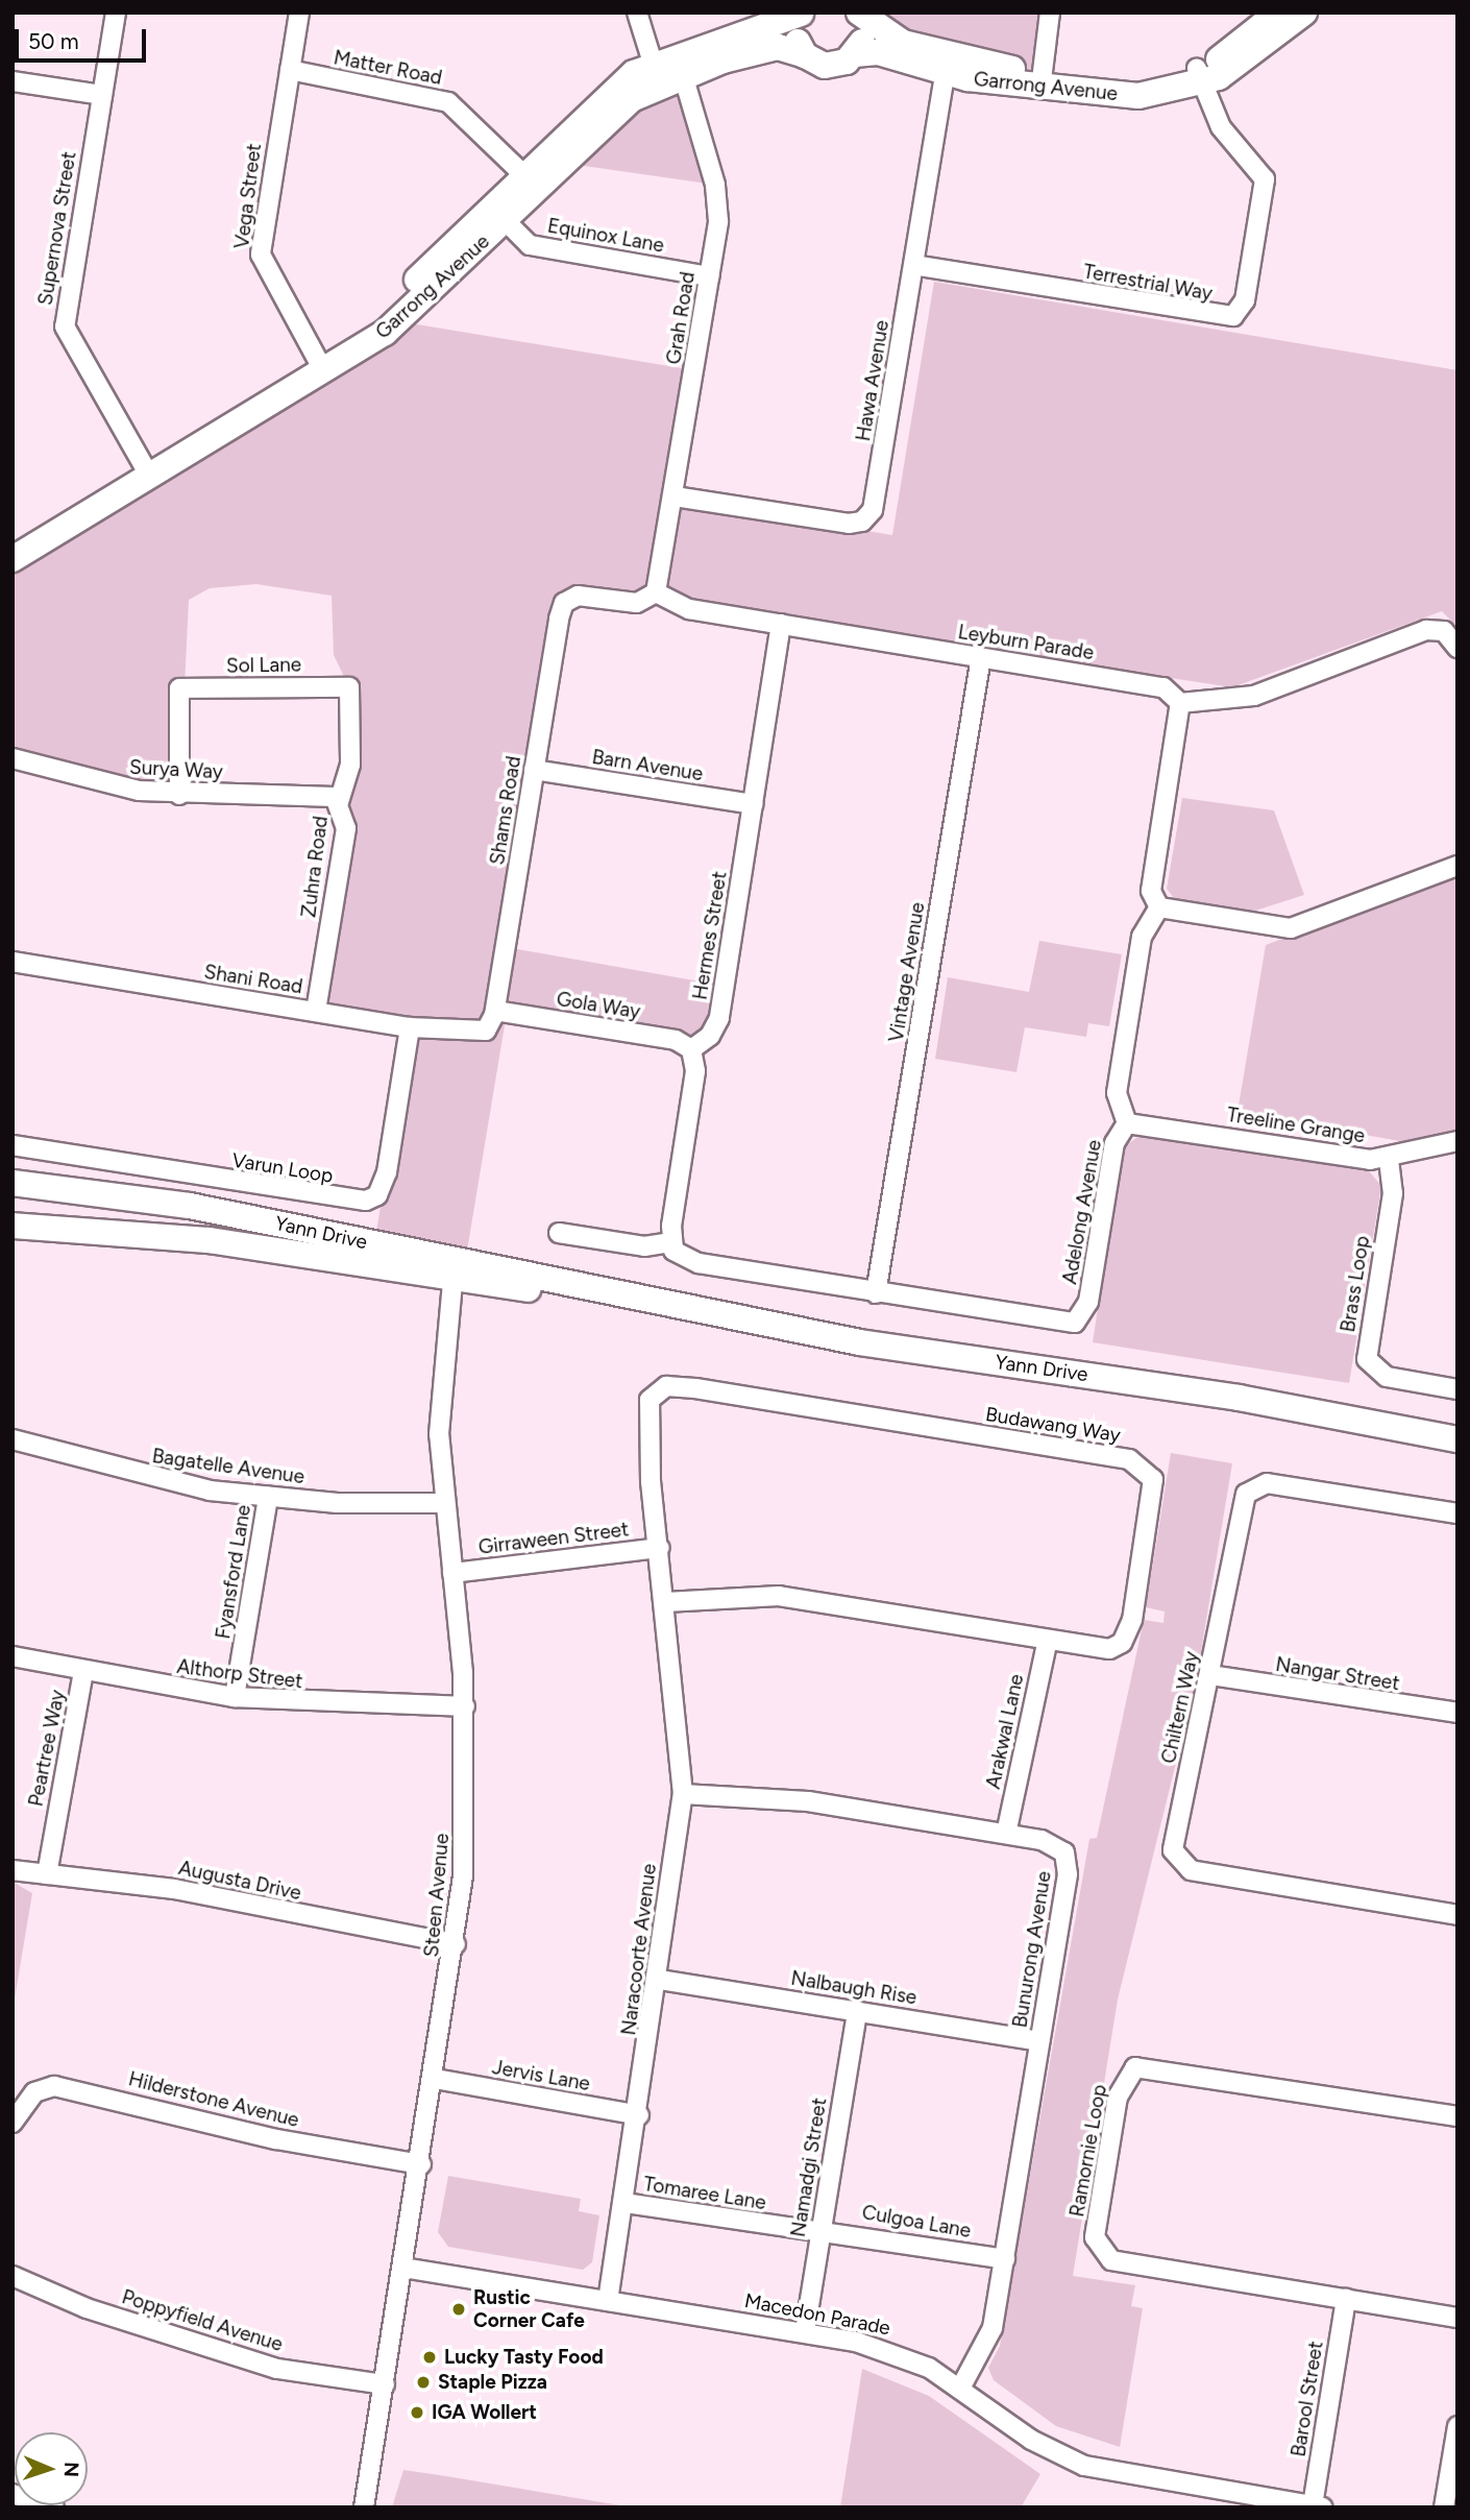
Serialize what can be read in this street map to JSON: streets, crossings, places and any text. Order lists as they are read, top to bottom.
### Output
{
  "streets": {
    "street": [
      "Matter Road",
      "Garrong Avenue",
      "Vega Street",
      "Supernova Street",
      "Equinox Lane",
      "Terrestrial Way",
      "Grah Road",
      "Hawa Avenue",
      "Leyburn Parade",
      "Sol Lane",
      "Barn Avenue",
      "Surya Way",
      "Shams Road",
      "Zuhra Road",
      "Hermes Street",
      "Vintage Avenue",
      "Shani Road",
      "Gola Way",
      "Treeline Grange",
      "Varun Loop",
      "Adelong Avenue",
      "Yann Drive",
      "Brass Loop",
      "Budawang Way",
      "Bagatelle Avenue",
      "Girraween Street",
      "Fyansford Lane",
      "Althorp Street",
      "Nangar Street",
      "Chiltern Way",
      "Arakwal Lane",
      "Peartree Way",
      "Augusta Drive",
      "Steen Avenue",
      "Naracoorte Avenue",
      "Bunurong Avenue",
      "Nalbaugh Rise",
      "Jervis Lane",
      "Hilderstone Avenue",
      "Ramornie Loop",
      "Namadgi Street",
      "Tomaree Lane",
      "Culgoa Lane",
      "Macedon Parade",
      "Poppyfield Avenue",
      "Barool Street"
    ]
  },
  "crossings": [
    ["Matter Road", "Garrong Avenue"],
    ["Matter Road", "Vega Street"],
    ["Garrong Avenue", "Vega Street"],
    ["Garrong Avenue", "Supernova Street"],
    ["Garrong Avenue", "Equinox Lane"],
    ["Garrong Avenue", "Terrestrial Way"],
    ["Garrong Avenue", "Grah Road"],
    ["Garrong Avenue", "Hawa Avenue"],
    ["Equinox Lane", "Grah Road"],
    ["Terrestrial Way", "Hawa Avenue"],
    ["Grah Road", "Hawa Avenue"],
    ["Grah Road", "Leyburn Parade"],
    ["Grah Road", "Shams Road"],
    ["Leyburn Parade", "Shams Road"],
    ["Leyburn Parade", "Hermes Street"],
    ["Leyburn Parade", "Vintage Avenue"],
    ["Sol Lane", "Surya Way"],
    ["Sol Lane", "Zuhra Road"],
    ["Barn Avenue", "Shams Road"],
    ["Barn Avenue", "Hermes Street"],
    ["Surya Way", "Zuhra Road"],
    ["Shams Road", "Shani Road"],
    ["Shams Road", "Gola Way"],
    ["Zuhra Road", "Shani Road"],
    ["Hermes Street", "Gola Way"],
    ["Vintage Avenue", "Adelong Avenue"],
    ["Shani Road", "Varun Loop"],
    ["Treeline Grange", "Adelong Avenue"],
    ["Treeline Grange", "Brass Loop"],
    ["Yann Drive", "Steen Avenue"],
    ["Budawang Way", "Girraween Street"],
    ["Budawang Way", "Arakwal Lane"],
    ["Budawang Way", "Naracoorte Avenue"],
    ["Bagatelle Avenue", "Fyansford Lane"],
    ["Bagatelle Avenue", "Steen Avenue"],
    ["Girraween Street", "Steen Avenue"],
    ["Fyansford Lane", "Althorp Street"],
    ["Althorp Street", "Peartree Way"],
    ["Althorp Street", "Steen Avenue"],
    ["Nangar Street", "Chiltern Way"],
    ["Arakwal Lane", "Bunurong Avenue"],
    ["Peartree Way", "Augusta Drive"],
    ["Augusta Drive", "Steen Avenue"],
    ["Steen Avenue", "Jervis Lane"],
    ["Steen Avenue", "Hilderstone Avenue"],
    ["Steen Avenue", "Macedon Parade"],
    ["Steen Avenue", "Poppyfield Avenue"],
    ["Naracoorte Avenue", "Bunurong Avenue"],
    ["Naracoorte Avenue", "Nalbaugh Rise"],
    ["Naracoorte Avenue", "Jervis Lane"],
    ["Naracoorte Avenue", "Tomaree Lane"],
    ["Naracoorte Avenue", "Macedon Parade"],
    ["Bunurong Avenue", "Nalbaugh Rise"],
    ["Bunurong Avenue", "Culgoa Lane"],
    ["Bunurong Avenue", "Macedon Parade"],
    ["Nalbaugh Rise", "Namadgi Street"],
    ["Ramornie Loop", "Barool Street"],
    ["Namadgi Street", "Tomaree Lane"],
    ["Namadgi Street", "Culgoa Lane"],
    ["Namadgi Street", "Macedon Parade"],
    ["Tomaree Lane", "Culgoa Lane"],
    ["Macedon Parade", "Barool Street"]
  ],
  "places": [
    "Rustic Corner Cafe",
    "Lucky Tasty Food",
    "Staple Pizza",
    "IGA Wollert"
  ],
  "scale_bar": "50 m",
  "north": "right"
}
